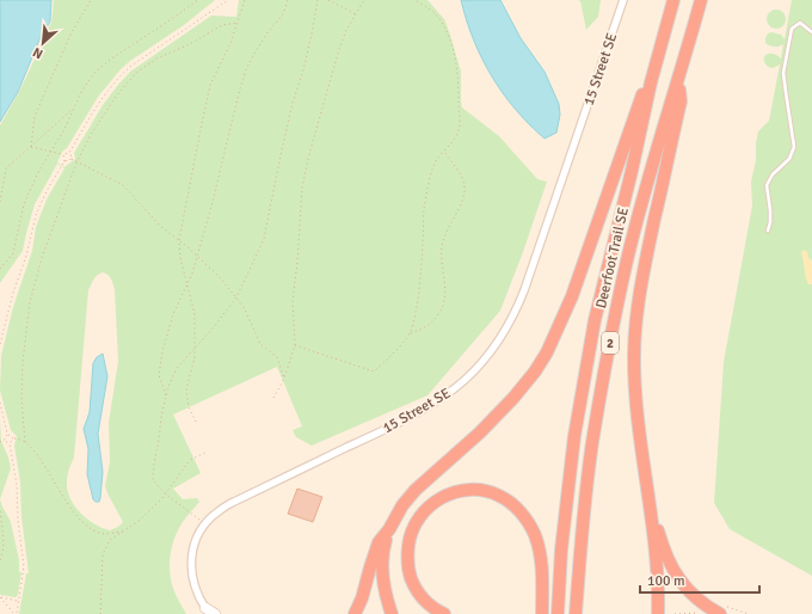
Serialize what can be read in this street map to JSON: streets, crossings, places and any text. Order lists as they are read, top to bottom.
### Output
{
  "streets": {
    "highway": ["Deerfoot Trail SE", "2"],
    "street": ["15 Street SE"]
  },
  "scale_bar": "100 m",
  "north": "bottom left"
}
